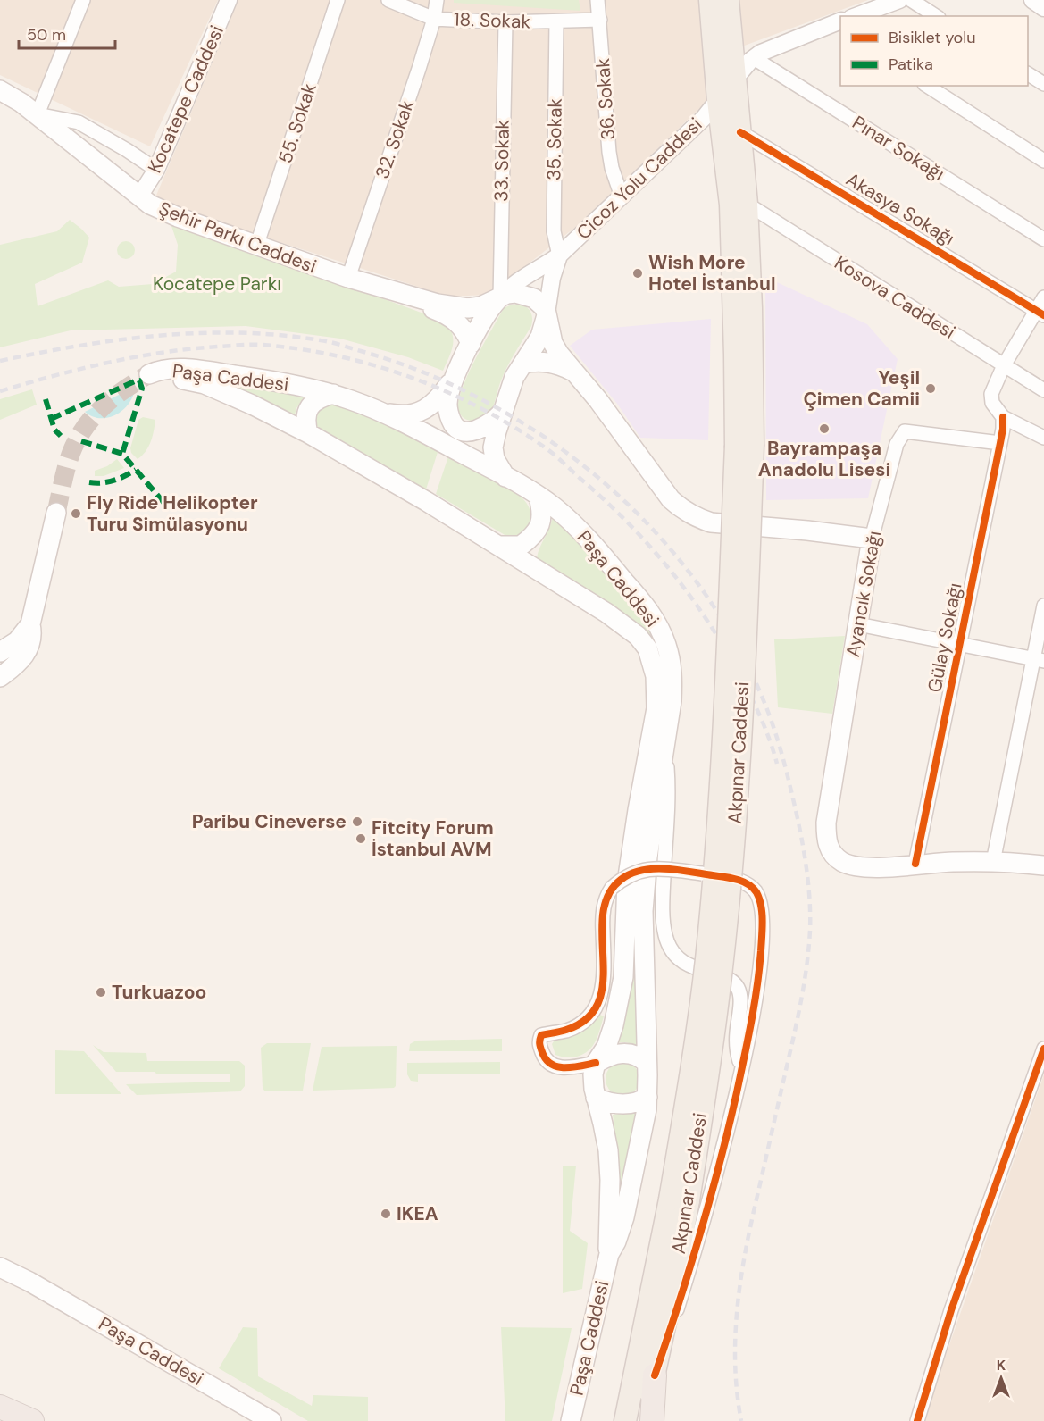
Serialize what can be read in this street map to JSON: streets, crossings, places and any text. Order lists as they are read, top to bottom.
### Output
{
  "streets": {
    "main road": [
      "Şehir Parkı Caddesi",
      "Paşa Caddesi",
      "Ayancık Sokağı",
      "Akpınar Caddesi"
    ],
    "street": [
      "18. Sokak",
      "Kocatepe Caddesi",
      "36. Sokak",
      "55. Sokak",
      "32. Sokak",
      "35. Sokak",
      "Pınar Sokağı",
      "33. Sokak",
      "Cicoz Yolu Caddesi",
      "Akasya Sokağı",
      "Kosova Caddesi",
      "Gülay Sokağı"
    ]
  },
  "crossings": [
    ["18. Sokak", "36. Sokak"],
    ["18. Sokak", "32. Sokak"],
    ["18. Sokak", "35. Sokak"],
    ["18. Sokak", "33. Sokak"],
    ["Kocatepe Caddesi", "Şehir Parkı Caddesi"],
    ["36. Sokak", "Cicoz Yolu Caddesi"],
    ["55. Sokak", "Şehir Parkı Caddesi"],
    ["32. Sokak", "Şehir Parkı Caddesi"],
    ["35. Sokak", "Cicoz Yolu Caddesi"],
    ["33. Sokak", "Cicoz Yolu Caddesi"],
    ["33. Sokak", "Şehir Parkı Caddesi"],
    ["Cicoz Yolu Caddesi", "Şehir Parkı Caddesi"],
    ["Cicoz Yolu Caddesi", "Akpınar Caddesi"],
    ["Akasya Sokağı", "Akpınar Caddesi"],
    ["Kosova Caddesi", "Akpınar Caddesi"],
    ["Ayancık Sokağı", "Gülay Sokağı"]
  ],
  "parks": ["Kocatepe Parkı"],
  "places": [
    "Wish More Hotel İstanbul",
    "Yeşil Çimen Camii",
    "Bayrampaşa Anadolu Lisesi",
    "Fly Ride Helikopter Turu Simülasyonu",
    "Paribu Cineverse",
    "Fitcity Forum İstanbul AVM",
    "Turkuazoo",
    "IKEA"
  ],
  "legend": ["Bisiklet yolu", "Patika"],
  "scale_bar": "50 m",
  "north": "top"
}
